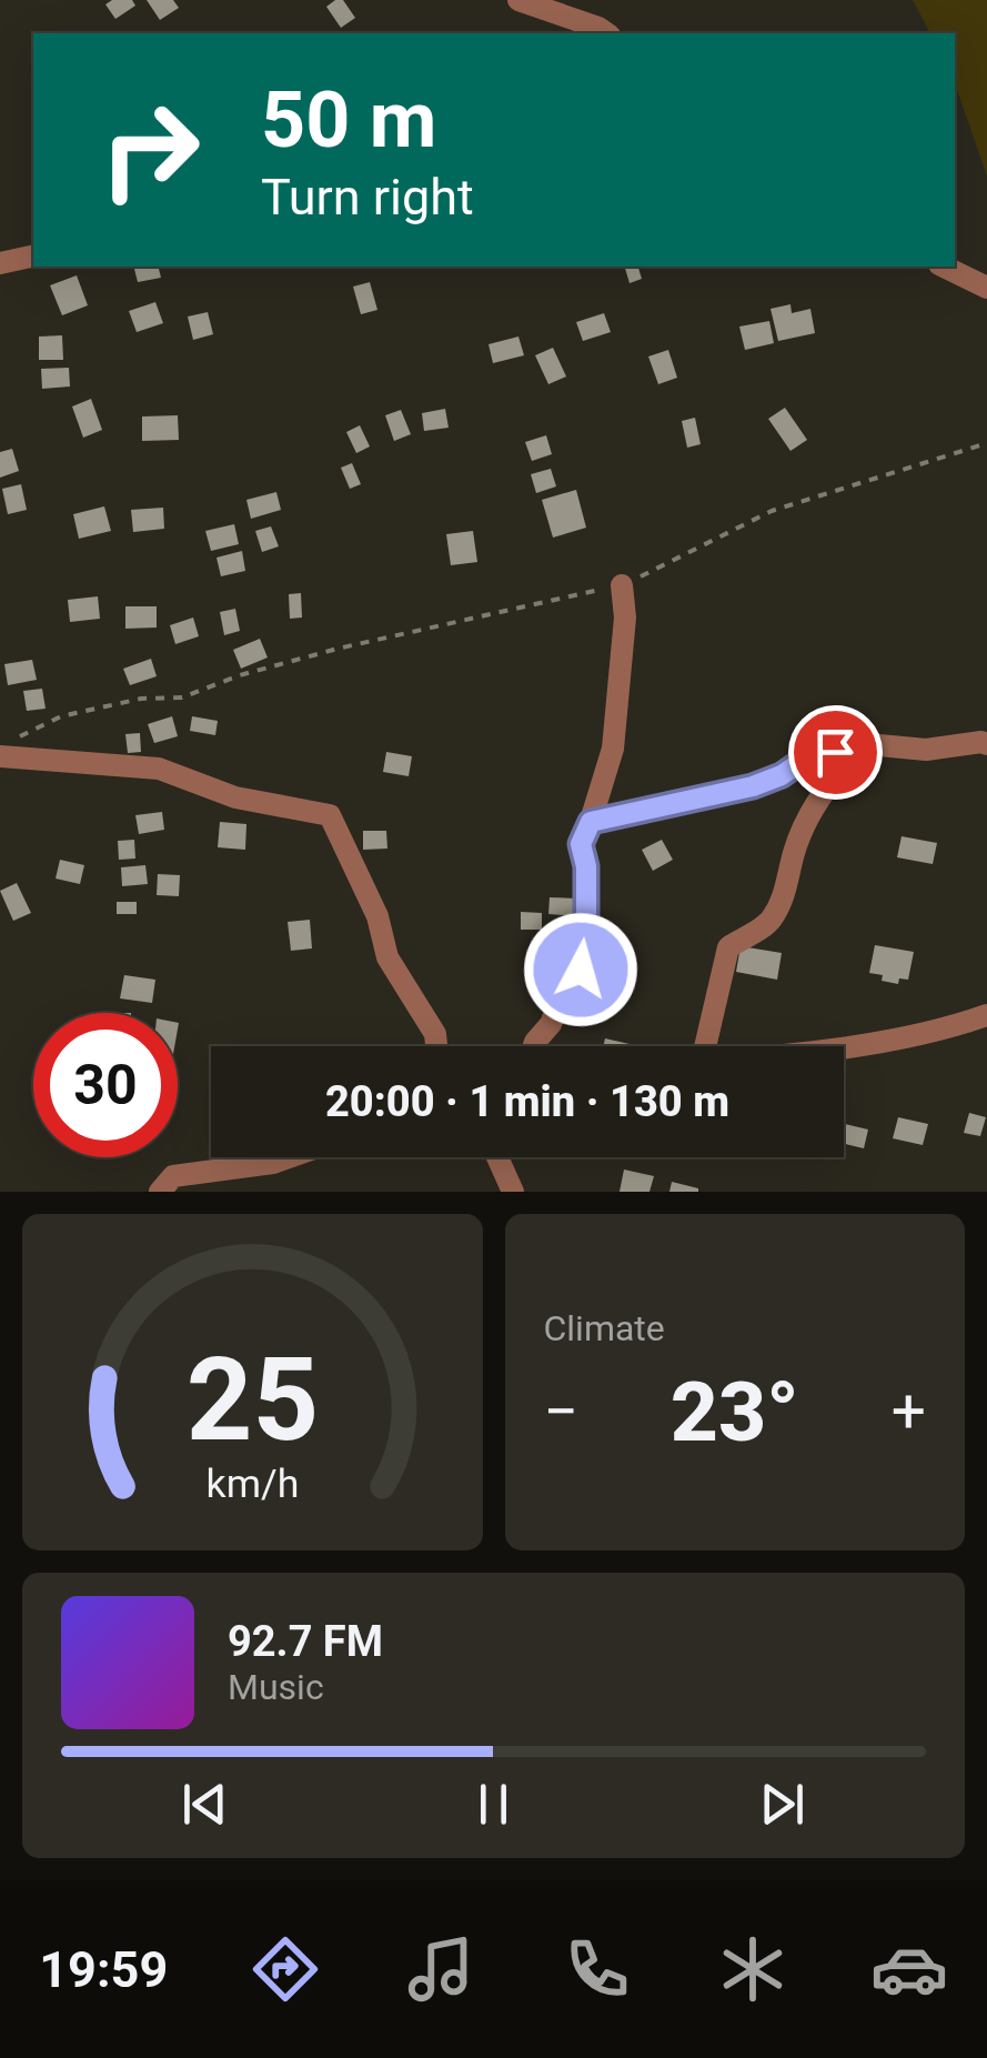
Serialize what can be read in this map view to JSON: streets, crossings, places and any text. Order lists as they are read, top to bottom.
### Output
{
  "page": {
    "turn": ["50 m", "Turn right"],
    "limit": "30",
    "trip": "20:00 · 1 min · 130 m",
    "tile": "Climate",
    "heat": ["−", "23°", "+"],
    "song": ["92.7 FM", "Music"],
    "tabs": "19:59",
    "gauge": ["25", "km/h"]
  }
}
